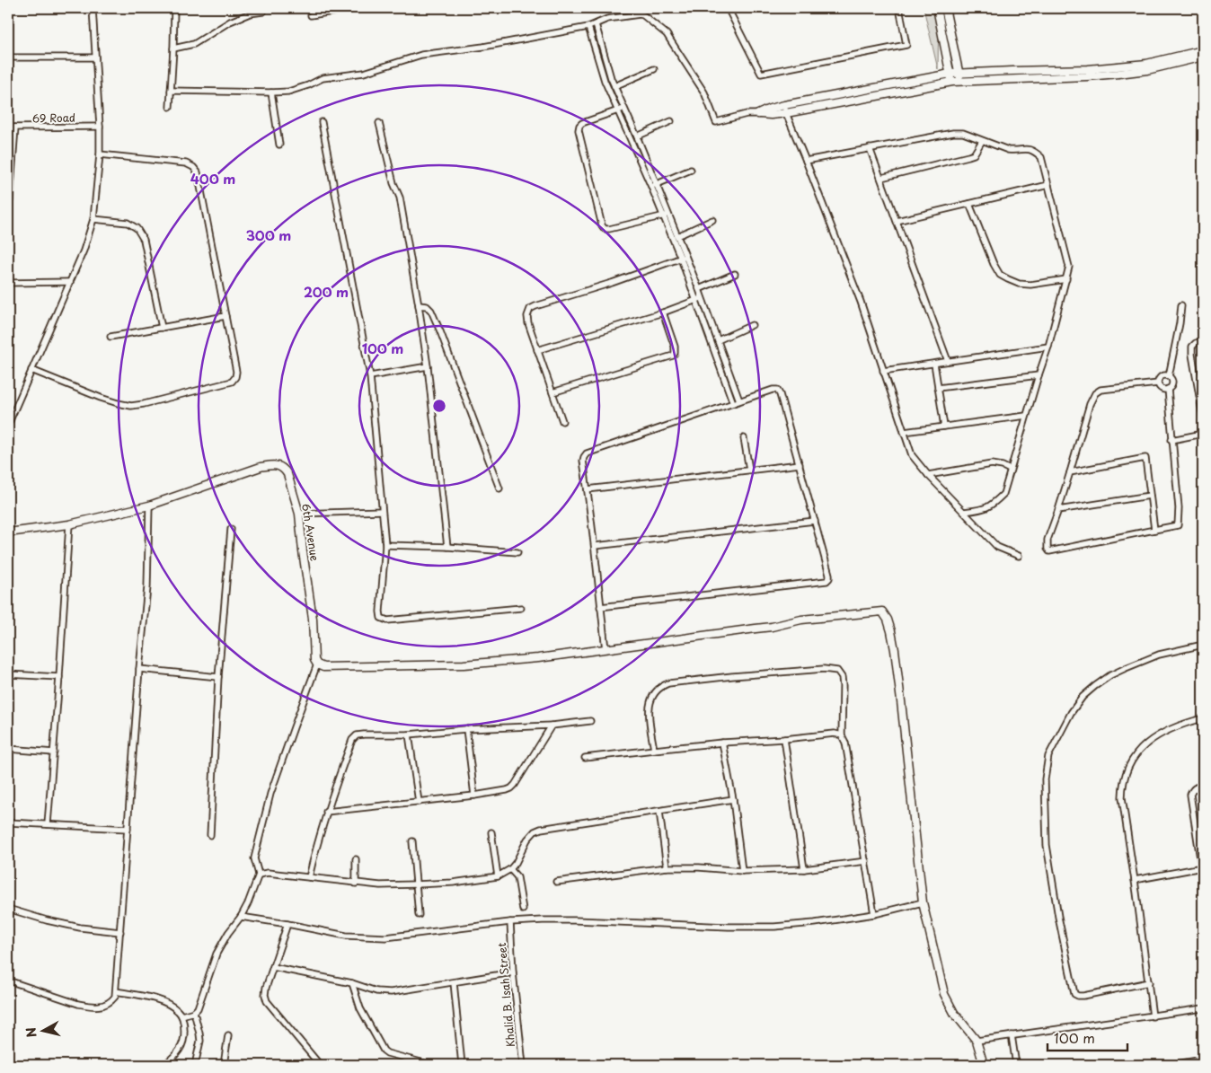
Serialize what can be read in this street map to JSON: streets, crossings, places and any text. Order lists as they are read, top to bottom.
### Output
{
  "streets": {
    "street": ["69 Road", "6th Avenue", "Khalid B. Isah Street"]
  },
  "scale_bar": "100 m",
  "north": "left",
  "rings": [
    "400 m",
    "300 m",
    "200 m",
    "100 m"
  ]
}
